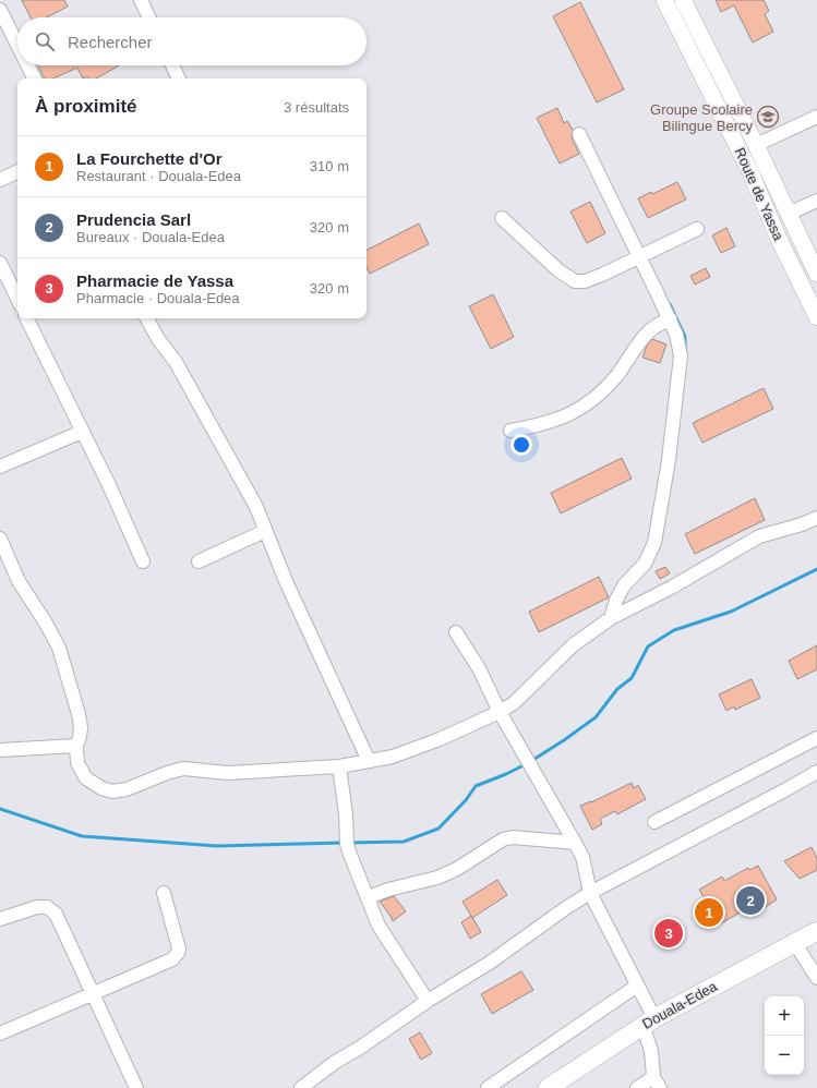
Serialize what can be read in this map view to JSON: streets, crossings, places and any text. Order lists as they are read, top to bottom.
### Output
{
  "streets": {
    "highway": ["Douala-Edea"],
    "main road": ["Route de Yassa"]
  },
  "places": {
    "school or university": ["Groupe Scolaire Bilingue Bercy"]
  },
  "page": {
    "search": "Rechercher",
    "heading": ["À proximité", "3 résultats"],
    "list": [
      {
        "mark": "1",
        "name": "La Fourchette d'Or",
        "note": "Restaurant · Douala-Edea",
        "value": "310 m"
      },
      {
        "mark": "2",
        "name": "Prudencia Sarl",
        "note": "Bureaux · Douala-Edea",
        "value": "320 m"
      },
      {
        "mark": "3",
        "name": "Pharmacie de Yassa",
        "note": "Pharmacie · Douala-Edea",
        "value": "320 m"
      }
    ],
    "pins": ["2", "1", "3"],
    "map_buttons": ["+", "−"]
  }
}
